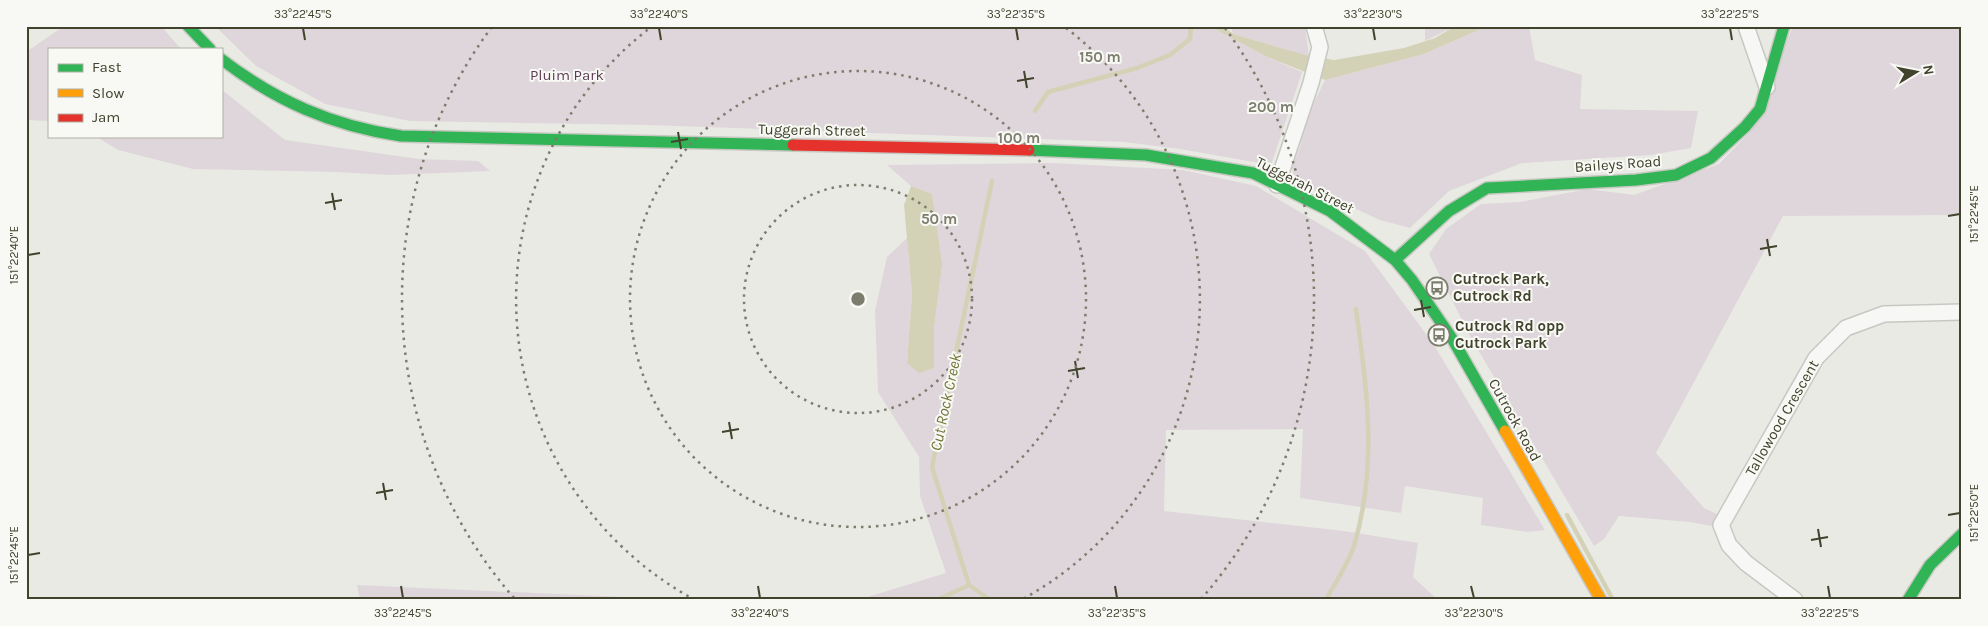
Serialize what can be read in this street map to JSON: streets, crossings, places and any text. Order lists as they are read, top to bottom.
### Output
{
  "streets": {
    "street": [
      "Tuggerah Street",
      "Baileys Road",
      "Tallowood Crescent",
      "Cutrock Road"
    ]
  },
  "crossings": [
    ["Tuggerah Street", "Baileys Road"],
    ["Tuggerah Street", "Cutrock Road"],
    ["Baileys Road", "Cutrock Road"]
  ],
  "water": ["Cut Rock Creek"],
  "parks": ["Pluim Park"],
  "places": {
    "bus stop": ["Cutrock Park, Cutrock Rd", "Cutrock Rd opp Cutrock Park"]
  },
  "legend": ["Fast", "Slow", "Jam"],
  "north": "right",
  "coordinates": [
    "33°22'45\"S",
    "33°22'40\"S",
    "33°22'35\"S",
    "33°22'30\"S",
    "33°22'25\"S",
    "151°22'45\"E",
    "151°22'40\"E",
    "151°22'50\"E"
  ],
  "rings": [
    "150 m",
    "200 m",
    "100 m",
    "50 m"
  ]
}
